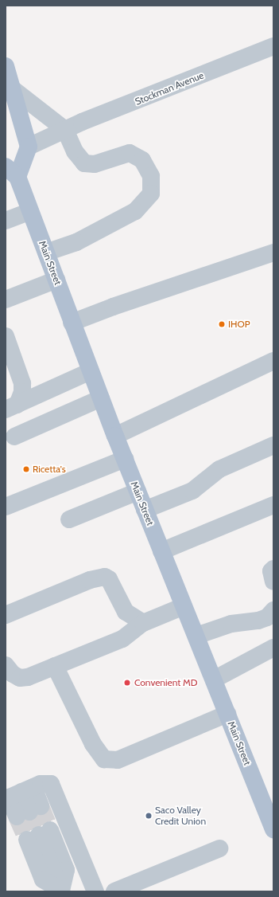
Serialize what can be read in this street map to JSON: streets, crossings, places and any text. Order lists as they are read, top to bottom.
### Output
{
  "streets": {
    "main road": ["Main Street"],
    "street": ["Stockman Avenue"]
  },
  "crossings": [
    ["Stockman Avenue", "Main Street"]
  ],
  "places": [
    "IHOP",
    "Ricetta's",
    "Convenient MD",
    "Saco Valley Credit Union"
  ]
}
